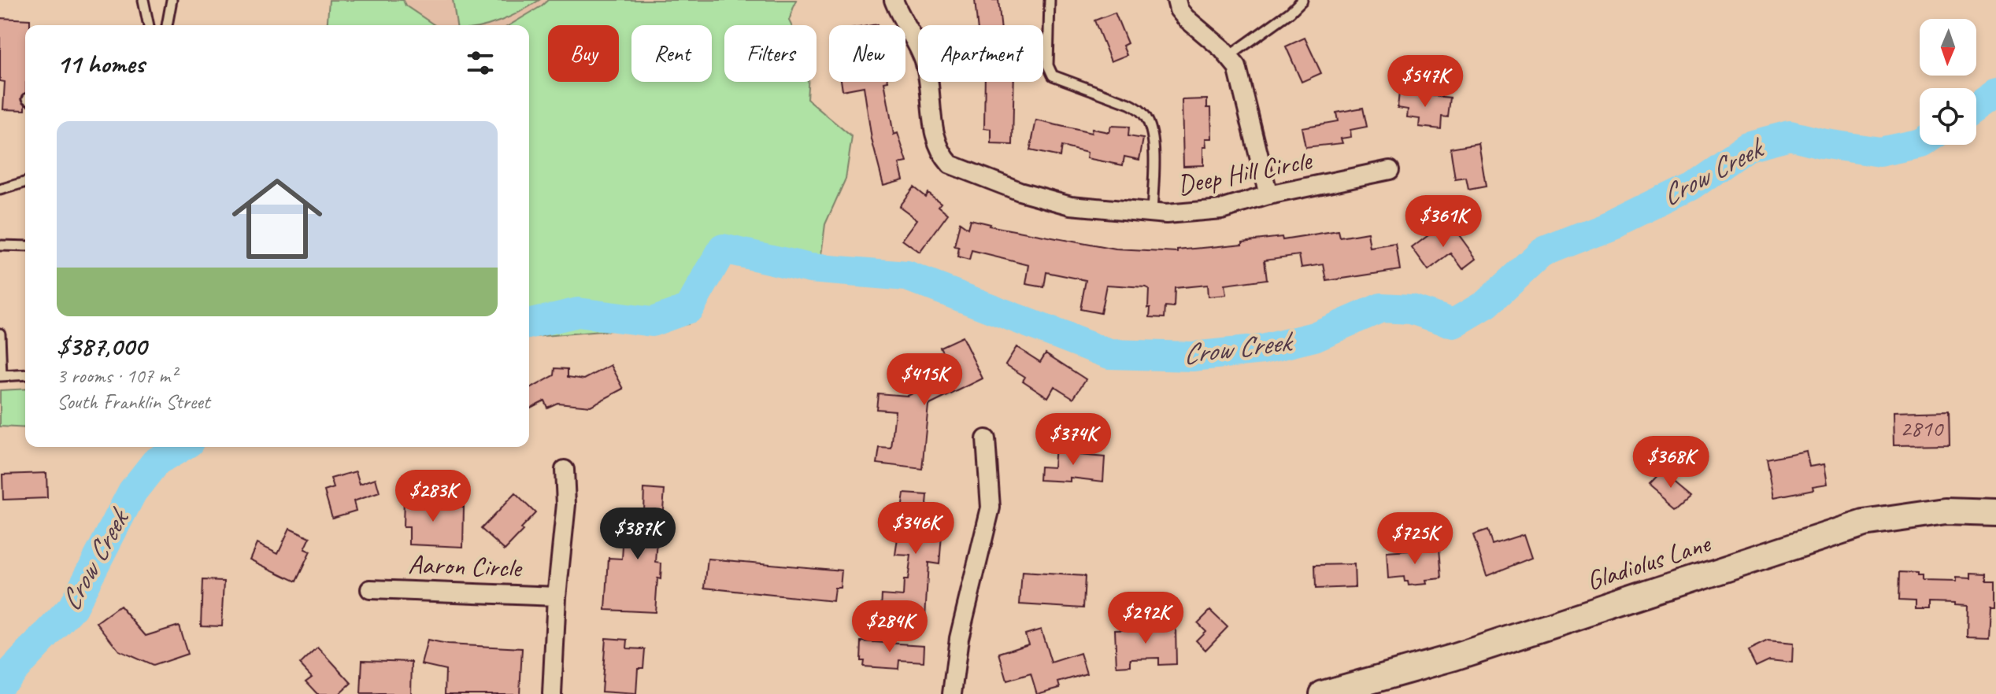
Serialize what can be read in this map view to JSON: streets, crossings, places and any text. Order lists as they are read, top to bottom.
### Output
{
  "streets": {
    "street": ["Deep Hill Circle", "Gladiolus Lane", "Aaron Circle"]
  },
  "water": ["Crow Creek"],
  "house_numbers": ["2810"],
  "north": "bottom",
  "page": {
    "chip": [
      "Buy",
      "Rent",
      "Filters",
      "New",
      "Apartment"
    ],
    "heading": "11 homes",
    "price": [
      "$547K",
      "$361K",
      "$415K",
      "$374K",
      "$368K",
      "$283K",
      "$346K",
      "$387K",
      "$725K",
      "$292K",
      "$284K"
    ],
    "list": [
      {
        "name": "$387,000",
        "note": "3 rooms · 107 m² · South Franklin Street"
      }
    ]
  }
}
